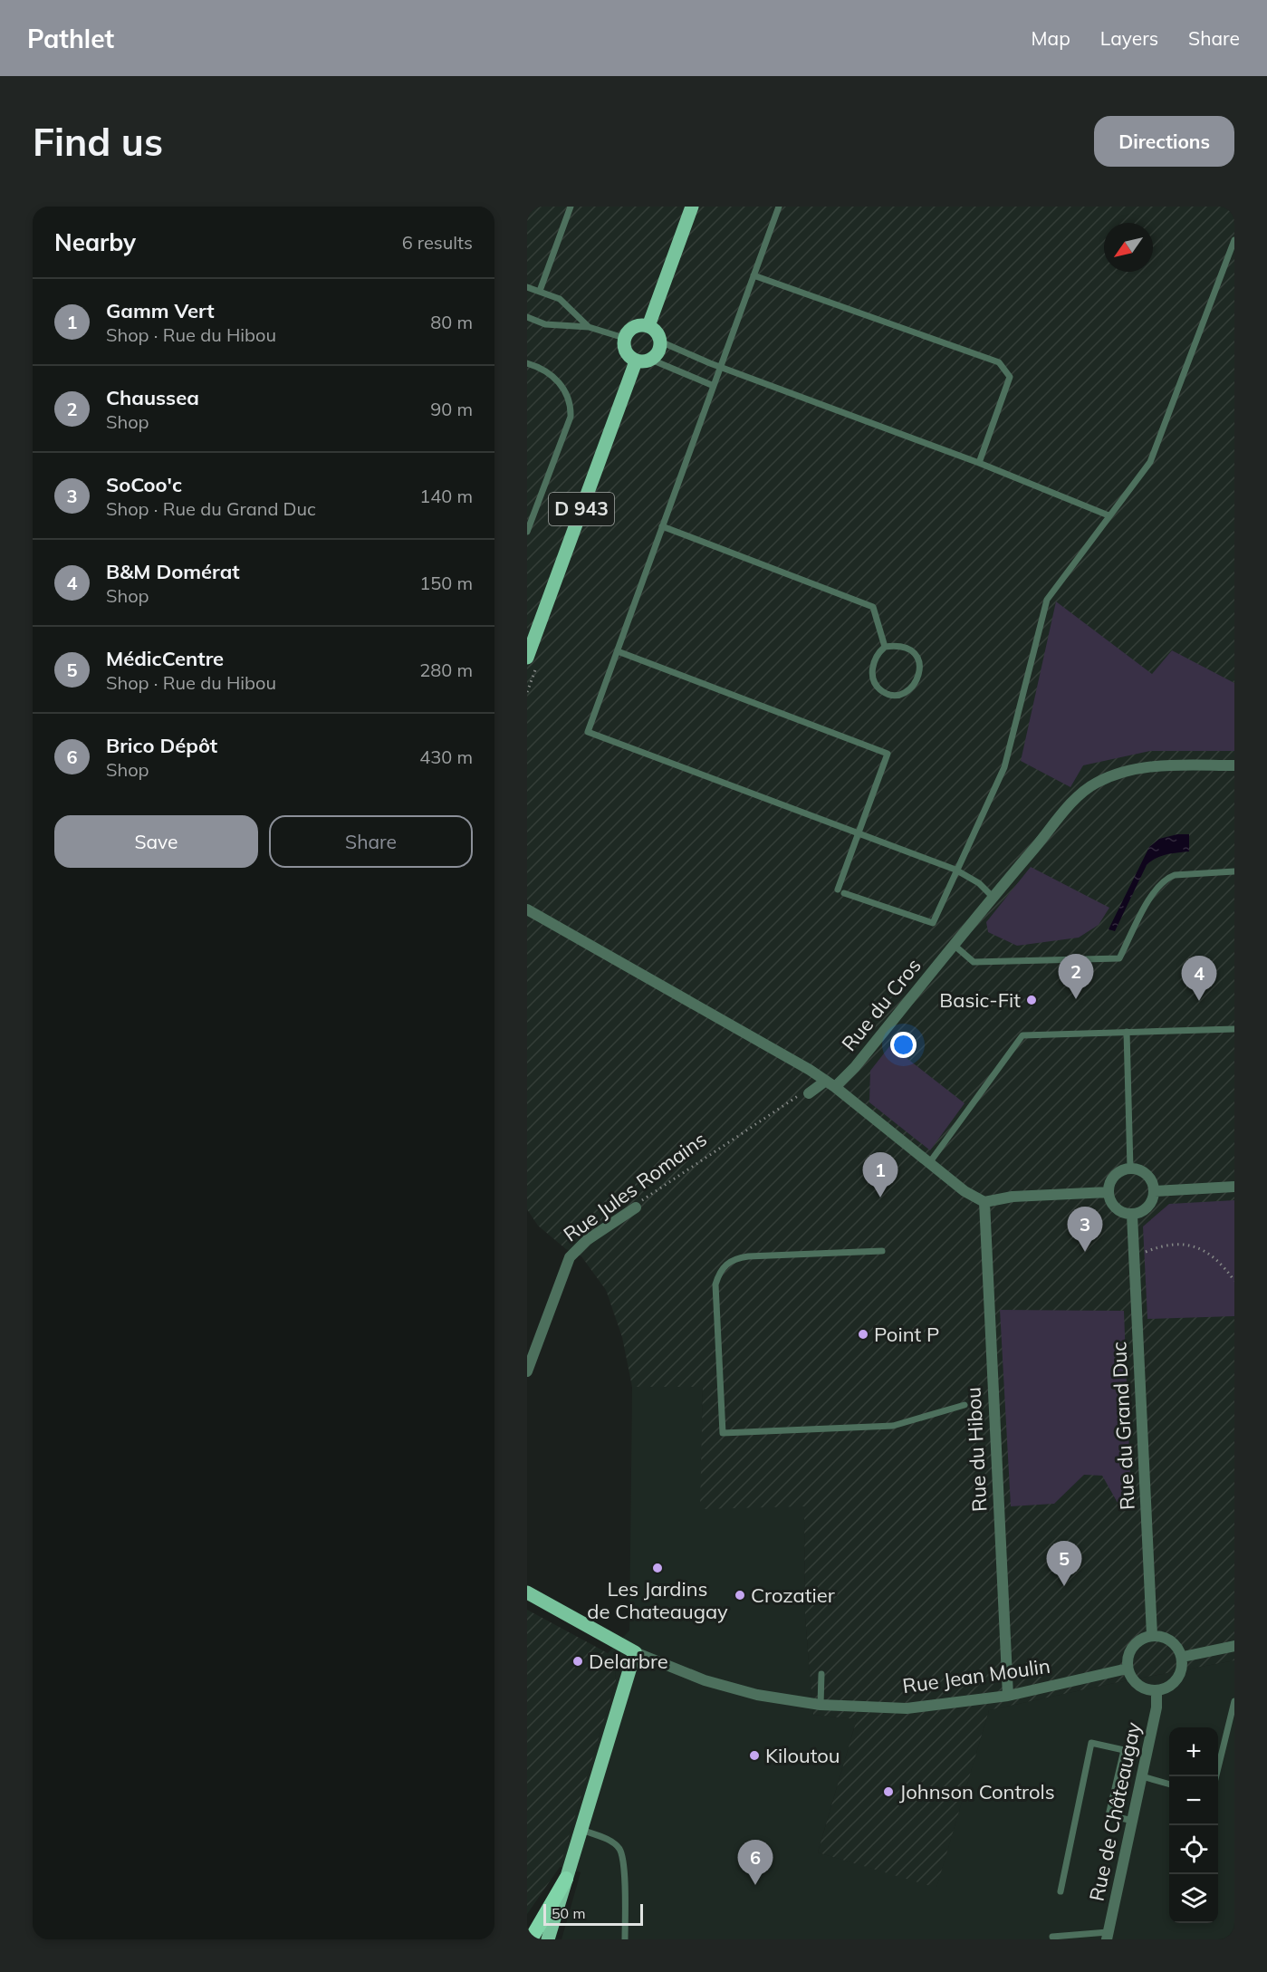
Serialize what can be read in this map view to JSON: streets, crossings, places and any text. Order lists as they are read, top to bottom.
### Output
{
  "streets": {
    "main road": ["D 943", "Rue Jean Moulin"],
    "street": [
      "Rue du Cros",
      "Rue Jules Romains",
      "Rue du Grand Duc",
      "Rue du Hibou",
      "Rue de Châteaugay"
    ]
  },
  "crossings": [
    ["Rue du Grand Duc", "Rue Jean Moulin"],
    ["Rue du Grand Duc", "Rue de Châteaugay"],
    ["Rue du Hibou", "Rue Jean Moulin"],
    ["Rue Jean Moulin", "Rue de Châteaugay"]
  ],
  "places": [
    "Basic-Fit",
    "Point P",
    "Les Jardins de Chateaugay",
    "Crozatier",
    "Delarbre",
    "Kiloutou",
    "Johnson Controls"
  ],
  "scale_bar": "50 m",
  "north": "bottom left",
  "page": {
    "header": "Pathlet",
    "nav": ["Map", "Layers", "Share"],
    "buttons": [
      "Directions",
      ["Save", "Share"]
    ],
    "title": "Find us",
    "heading": ["Nearby", "6 results"],
    "list": [
      {
        "mark": "1",
        "name": "Gamm Vert",
        "note": "Shop · Rue du Hibou",
        "value": "80 m"
      },
      {
        "mark": "2",
        "name": "Chaussea",
        "note": "Shop",
        "value": "90 m"
      },
      {
        "mark": "3",
        "name": "SoCoo'c",
        "note": "Shop · Rue du Grand Duc",
        "value": "140 m"
      },
      {
        "mark": "4",
        "name": "B&M Domérat",
        "note": "Shop",
        "value": "150 m"
      },
      {
        "mark": "5",
        "name": "MédicCentre",
        "note": "Shop · Rue du Hibou",
        "value": "280 m"
      },
      {
        "mark": "6",
        "name": "Brico Dépôt",
        "note": "Shop",
        "value": "430 m"
      }
    ],
    "pins": [
      "2",
      "4",
      "1",
      "3",
      "5",
      "6"
    ],
    "map_buttons": ["+", "−"],
    "scale": "50 m"
  }
}
